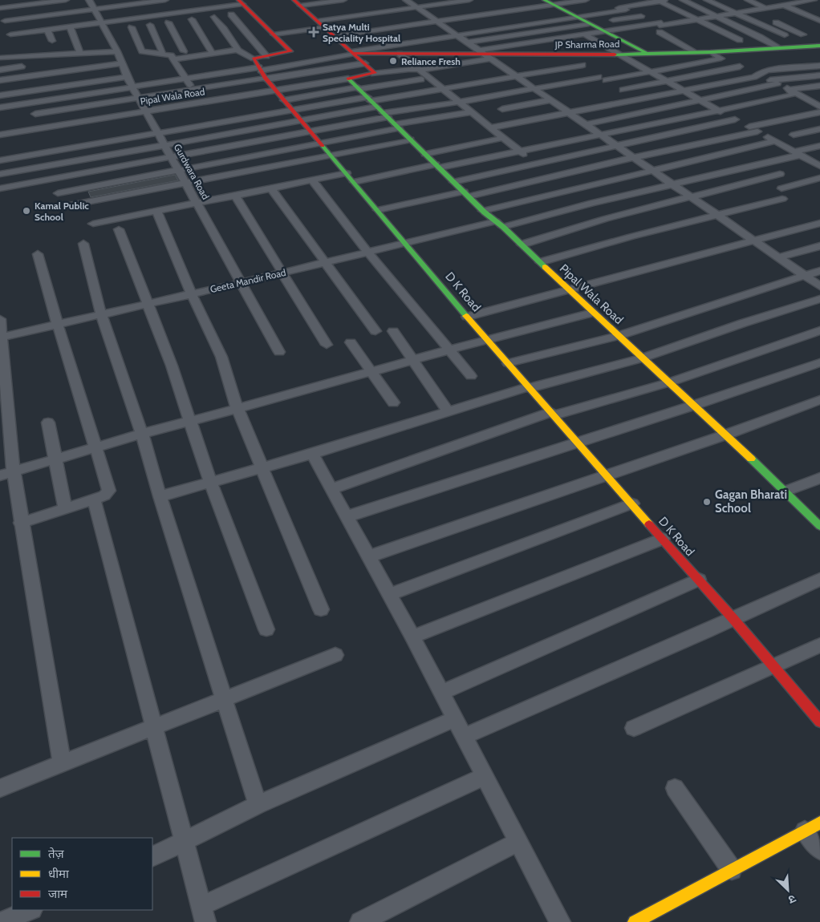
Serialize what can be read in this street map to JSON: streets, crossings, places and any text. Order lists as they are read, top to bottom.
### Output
{
  "streets": {
    "street": [
      "JP Sharma Road",
      "Pipal Wala Road",
      "Gurdwara Road",
      "Geeta Mandir Road",
      "D K Road"
    ]
  },
  "crossings": [
    ["Pipal Wala Road", "Gurdwara Road"],
    ["Pipal Wala Road", "Geeta Mandir Road"],
    ["Pipal Wala Road", "D K Road"],
    ["Gurdwara Road", "Geeta Mandir Road"],
    ["Geeta Mandir Road", "D K Road"]
  ],
  "places": {
    "health": ["Satya Multi Speciality Hospital"],
    "other": ["Reliance Fresh", "Kamal Public School", "Gagan Bharati School"]
  },
  "legend": ["तेज़", "धीमा", "जाम"],
  "north": "bottom right"
}
